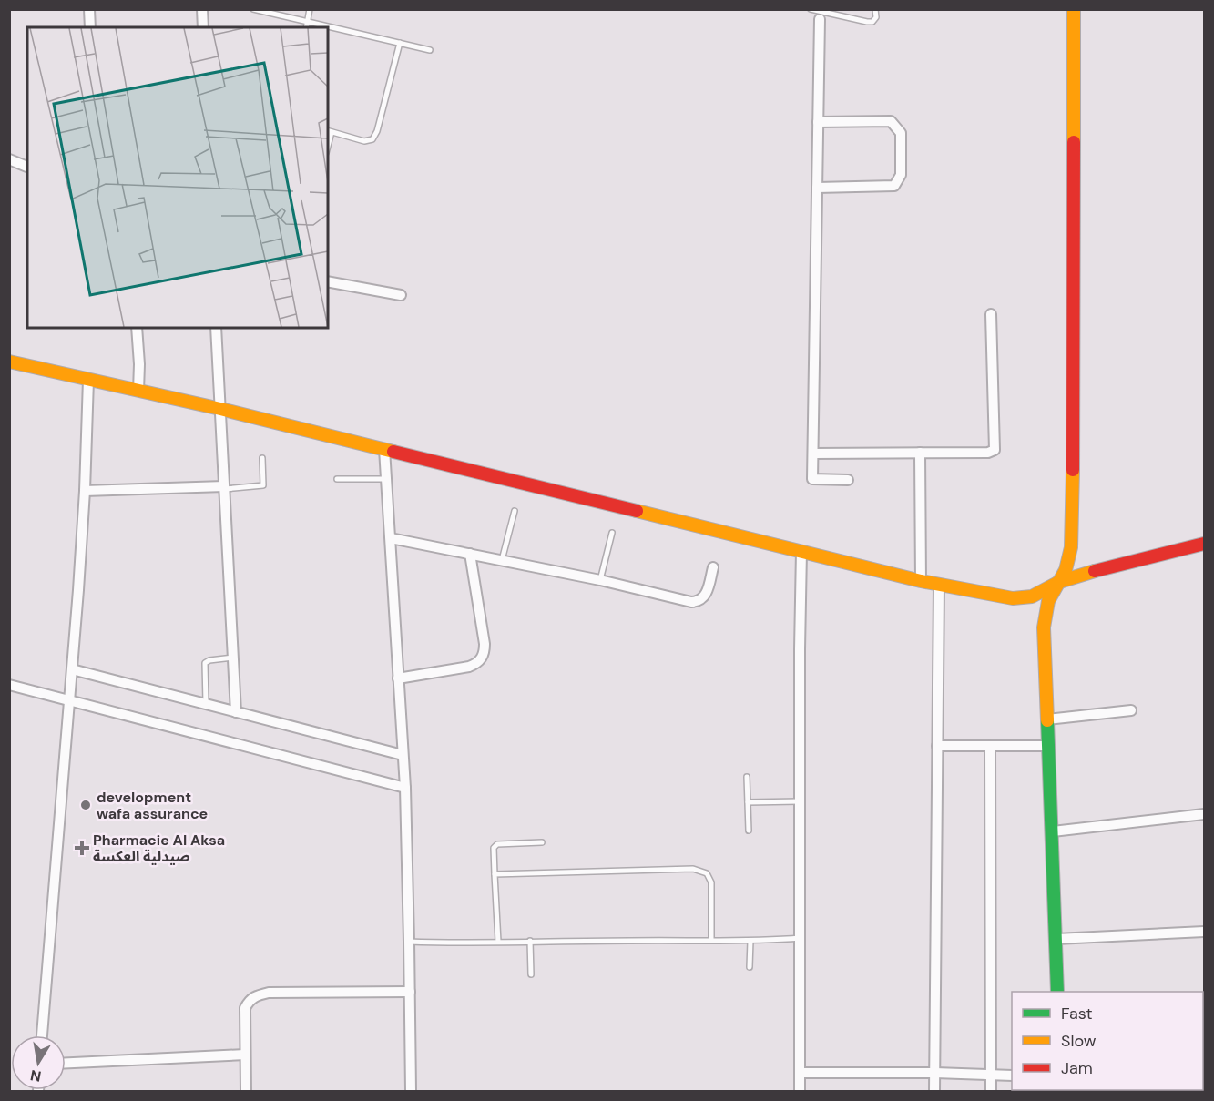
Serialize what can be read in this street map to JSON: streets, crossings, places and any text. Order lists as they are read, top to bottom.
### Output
{
  "places": {
    "other": ["development wafa assurance"],
    "health": ["Pharmacie Al Aksa صيدلية العكسة"]
  },
  "legend": ["Fast", "Slow", "Jam"],
  "north": "bottom"
}
